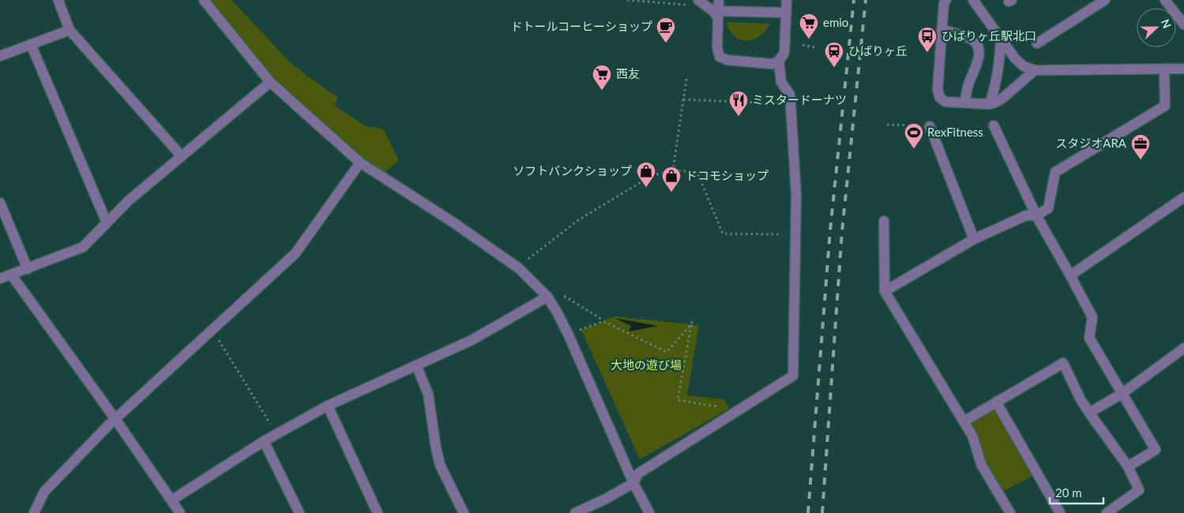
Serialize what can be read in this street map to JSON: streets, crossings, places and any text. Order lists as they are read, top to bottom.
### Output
{
  "parks": ["大地の遊び場"],
  "places": {
    "supermarket": ["emio", "西友"],
    "cafe": ["ドトールコーヒーショップ"],
    "bus stop": ["ひばりヶ丘駅北口"],
    "station": ["ひばりヶ丘"],
    "restaurant": ["ミスタードーナツ"],
    "sports": ["RexFitness"],
    "office": ["スタジオARA"],
    "shop": ["ソフトバンクショップ", "ドコモショップ"]
  },
  "scale_bar": "20 m",
  "north": "right"
}
